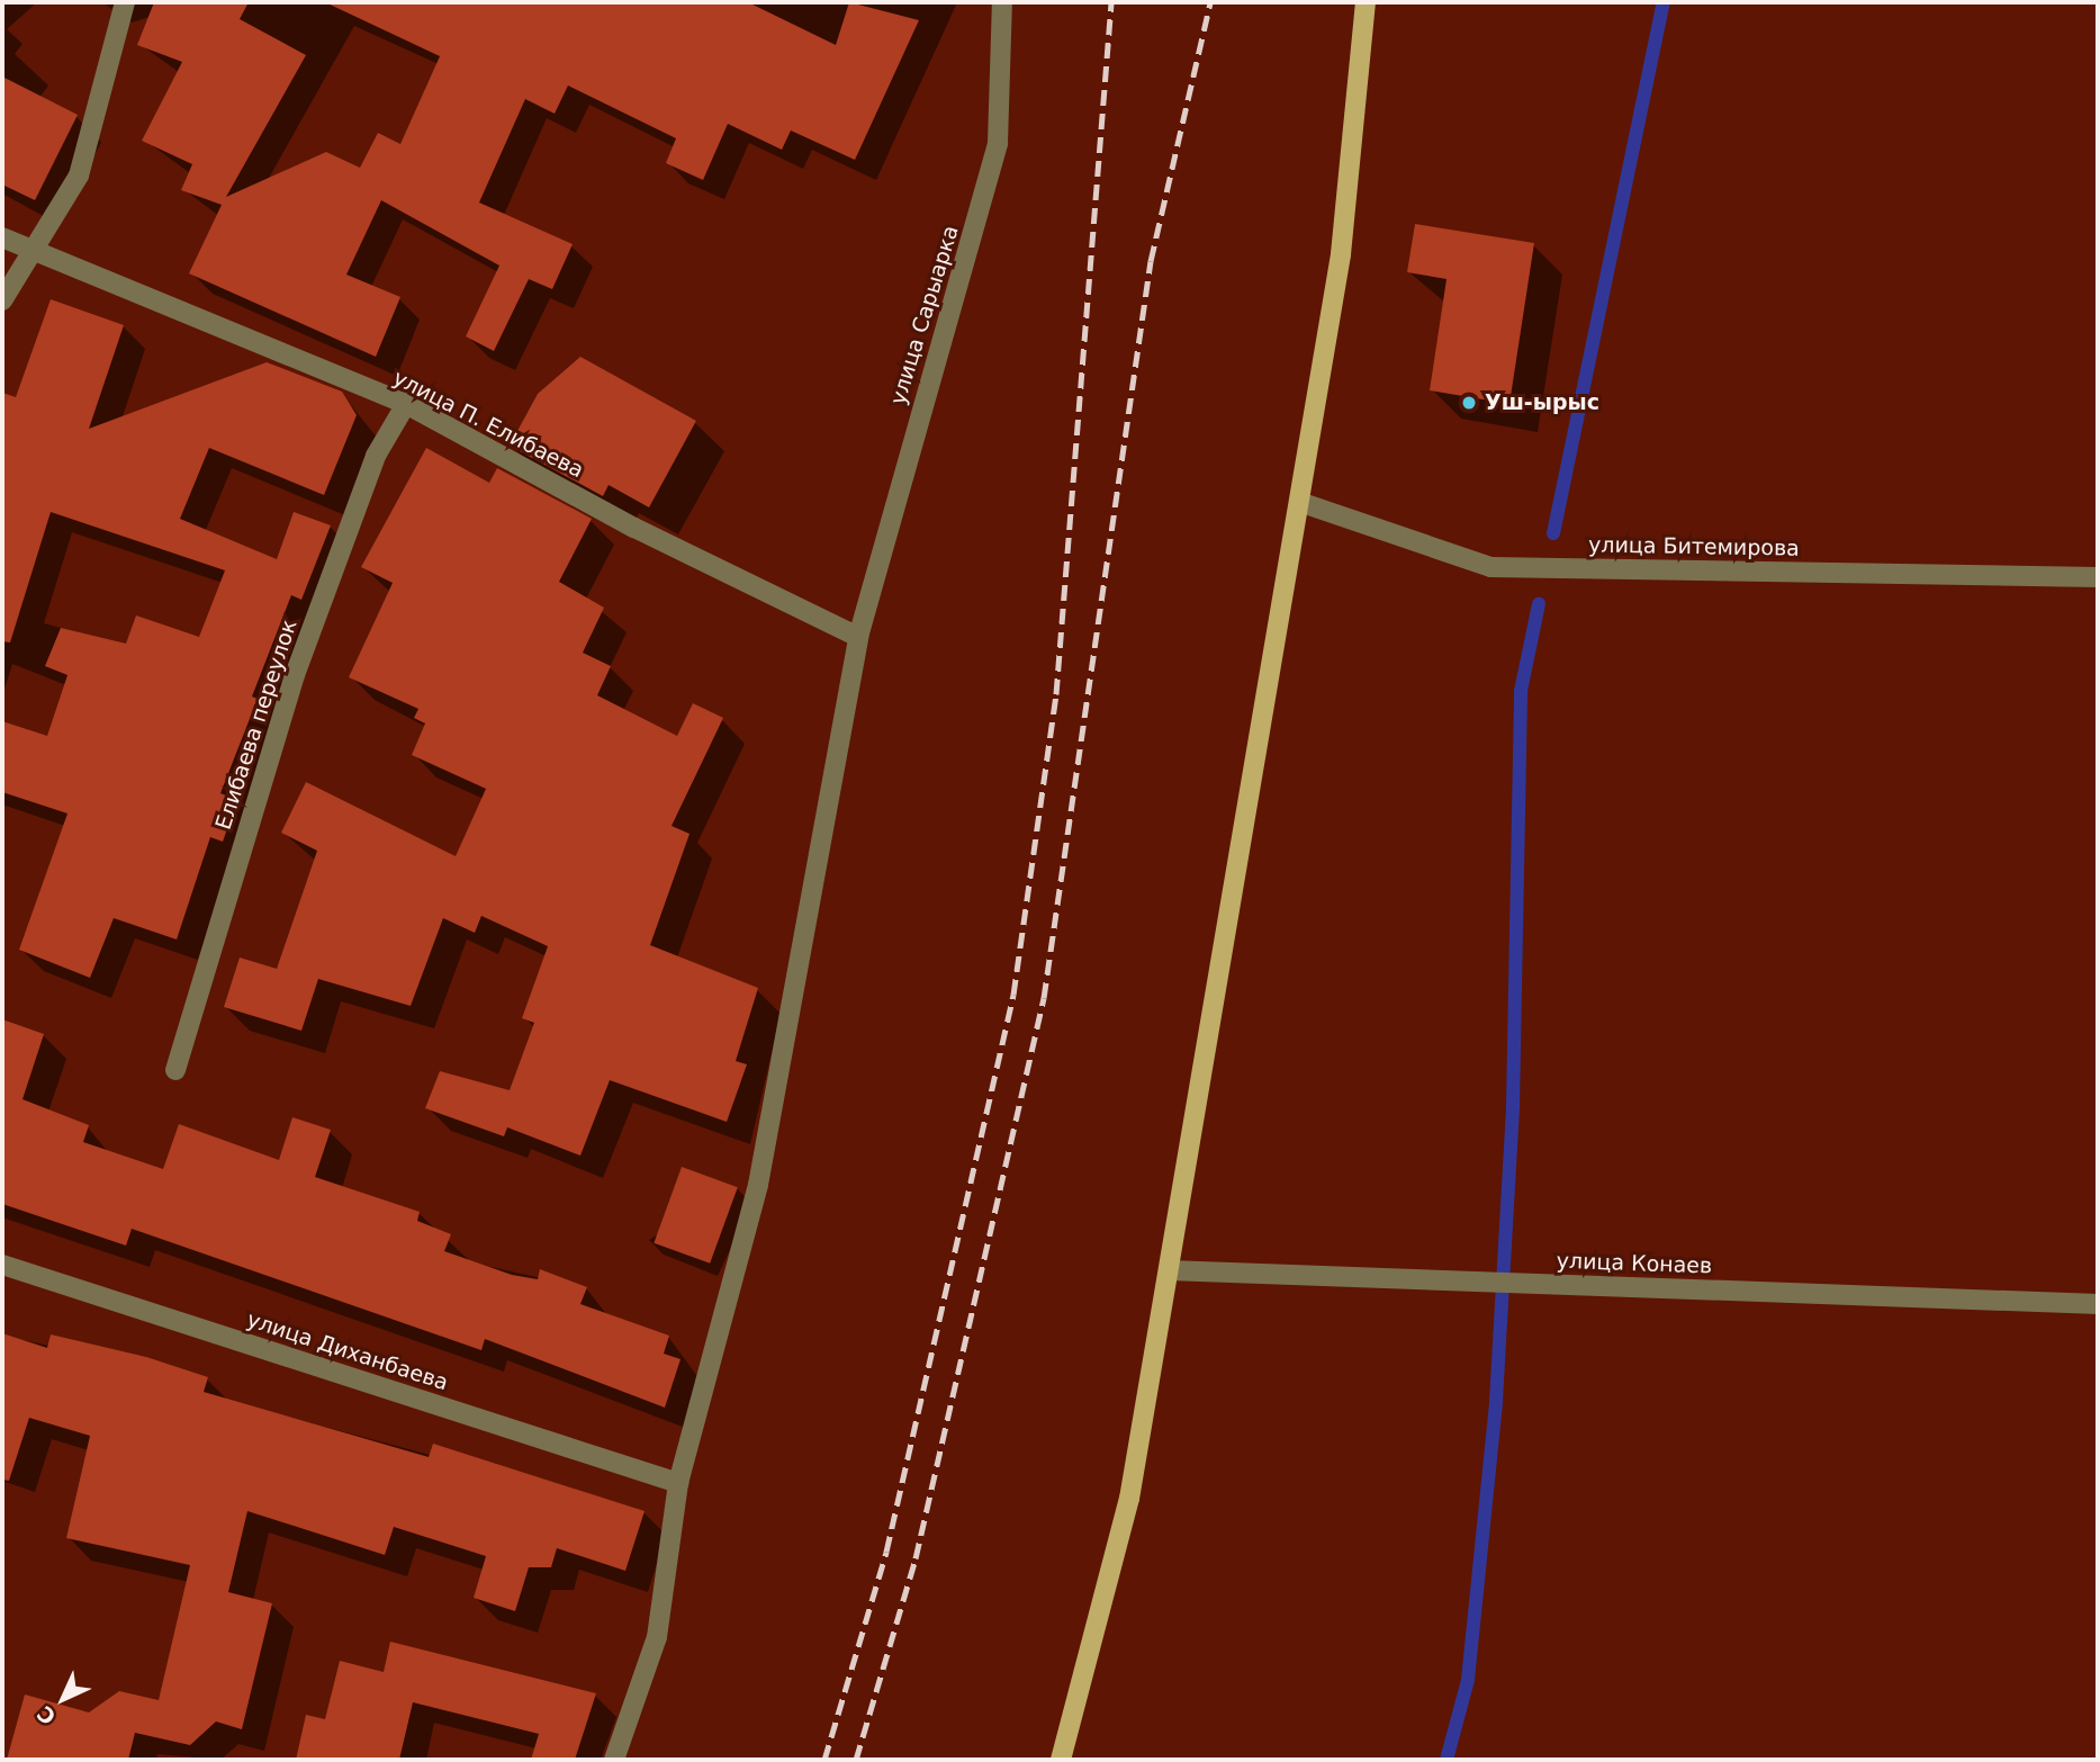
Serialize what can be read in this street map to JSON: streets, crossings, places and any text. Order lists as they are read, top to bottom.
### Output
{
  "streets": {
    "street": [
      "улица Сарыарка",
      "улица П. Елибаева",
      "улица Битемирова",
      "Елибаева переулок",
      "улица Конаев",
      "улица Диханбаева"
    ]
  },
  "crossings": [
    ["улица Сарыарка", "улица П. Елибаева"],
    ["улица Сарыарка", "улица Диханбаева"],
    ["улица П. Елибаева", "Елибаева переулок"]
  ],
  "places": ["Уш-ырыс"],
  "north": "bottom left"
}
